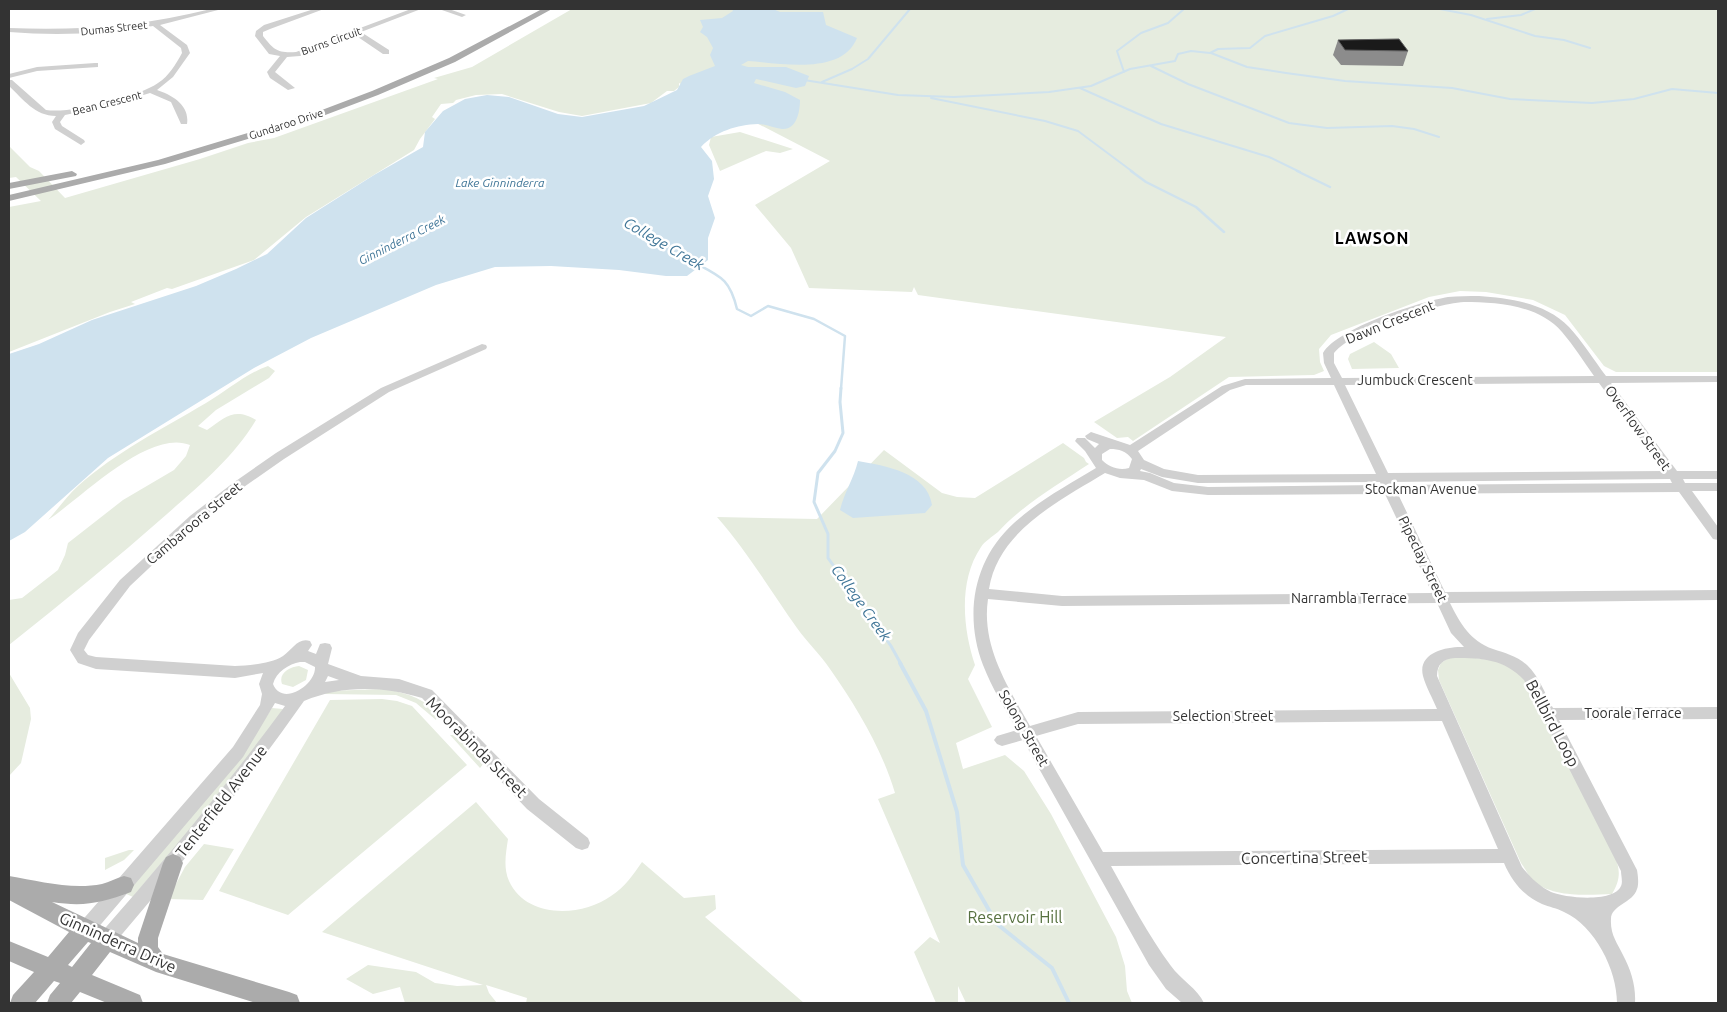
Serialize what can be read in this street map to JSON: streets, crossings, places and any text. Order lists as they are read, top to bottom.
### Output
{
  "streets": {
    "main road": ["Gundaroo Drive", "Ginninderra Drive"],
    "street": [
      "Dumas Street",
      "Burns Circuit",
      "Bean Crescent",
      "Dawn Crescent",
      "Jumbuck Crescent",
      "Overflow Street",
      "Stockman Avenue",
      "Cambaroora Street",
      "Pipeclay Street",
      "Narrambla Terrace",
      "Toorale Terrace",
      "Selection Street",
      "Bellbird Loop",
      "Solong Street",
      "Moorabinda Street",
      "Tenterfield Avenue",
      "Concertina Street"
    ]
  },
  "crossings": [
    ["Dumas Street", "Bean Crescent"],
    ["Dawn Crescent", "Jumbuck Crescent"],
    ["Dawn Crescent", "Overflow Street"],
    ["Dawn Crescent", "Pipeclay Street"],
    ["Jumbuck Crescent", "Overflow Street"],
    ["Jumbuck Crescent", "Stockman Avenue"],
    ["Jumbuck Crescent", "Pipeclay Street"],
    ["Jumbuck Crescent", "Solong Street"],
    ["Overflow Street", "Stockman Avenue"],
    ["Stockman Avenue", "Pipeclay Street"],
    ["Stockman Avenue", "Solong Street"],
    ["Cambaroora Street", "Tenterfield Avenue"],
    ["Pipeclay Street", "Narrambla Terrace"],
    ["Pipeclay Street", "Bellbird Loop"],
    ["Narrambla Terrace", "Solong Street"],
    ["Toorale Terrace", "Bellbird Loop"],
    ["Selection Street", "Solong Street"],
    ["Solong Street", "Concertina Street"],
    ["Tenterfield Avenue", "Ginninderra Drive"]
  ],
  "districts": ["LAWSON"],
  "water": ["Lake Ginninderra", "Ginninderra Creek", "College Creek"],
  "parks": ["Reservoir Hill"]
}
